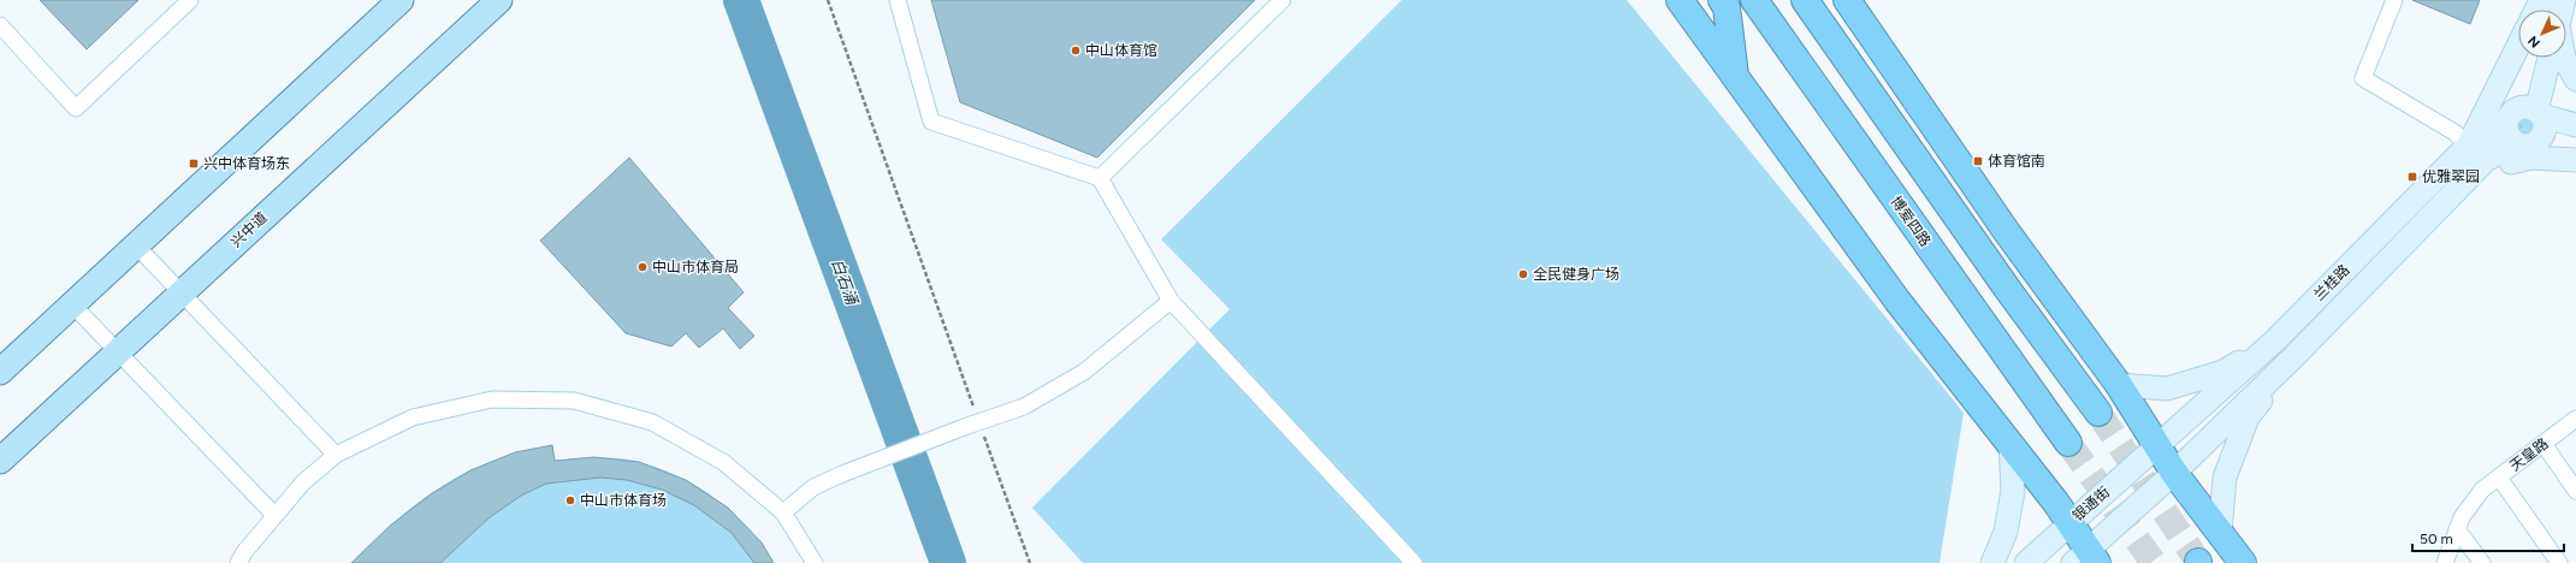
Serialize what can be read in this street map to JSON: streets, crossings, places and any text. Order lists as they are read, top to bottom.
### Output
{
  "streets": {
    "highway": ["博爱四路"],
    "main road": ["兴中道"],
    "street": ["兰桂路", "天皇路", "银通街"]
  },
  "crossings": [
    ["兰桂路", "银通街"]
  ],
  "water": ["白石涌"],
  "places": {
    "other": [
      "中山体育馆",
      "中山市体育局",
      "全民健身广场",
      "中山市体育场"
    ],
    "transit": ["体育馆南", "兴中体育场东", "优雅翠园"]
  },
  "scale_bar": "50 m",
  "north": "bottom left"
}
